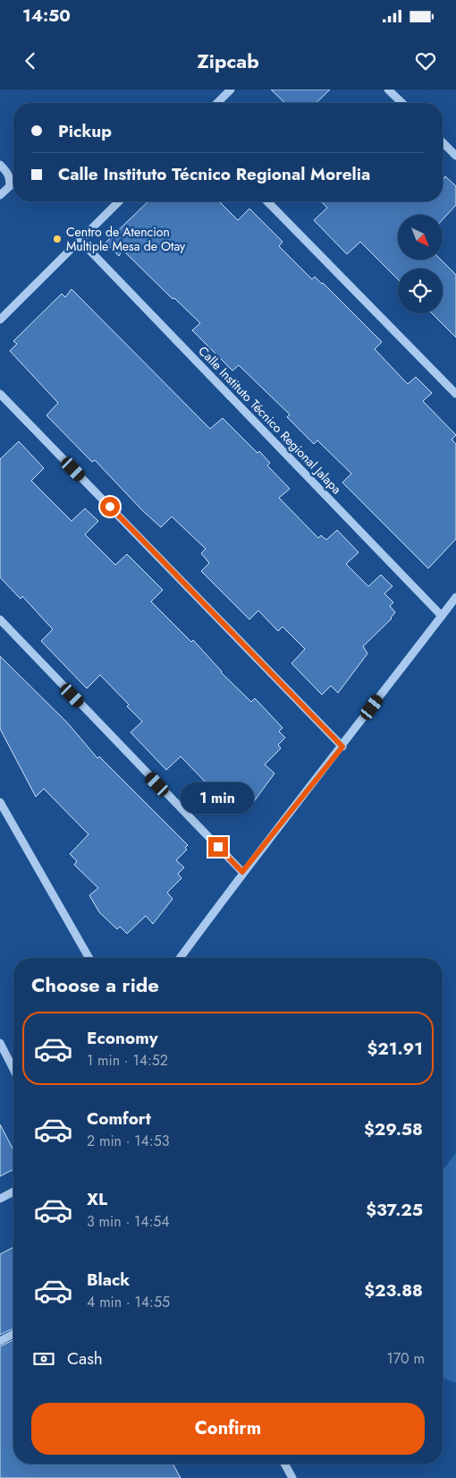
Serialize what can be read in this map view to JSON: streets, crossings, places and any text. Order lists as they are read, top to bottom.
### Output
{
  "streets": {
    "street": ["Calle Instituto Técnico Regional Jalapa"]
  },
  "places": ["Centro de Atencion Multiple Mesa de Otay"],
  "north": "bottom right",
  "page": {
    "status": "14:50",
    "header": "Zipcab",
    "banner": ["Pickup", "Calle Instituto Técnico Regional Morelia"],
    "bubble": "1 min",
    "heading": "Choose a ride",
    "list": [
      {
        "name": "Economy",
        "note": "1 min · 14:52",
        "value": "$21.91"
      },
      {
        "name": "Comfort",
        "note": "2 min · 14:53",
        "value": "$29.58"
      },
      {
        "name": "XL",
        "note": "3 min · 14:54",
        "value": "$37.25"
      },
      {
        "name": "Black",
        "note": "4 min · 14:55",
        "value": "$23.88"
      }
    ],
    "pay": ["Cash", "170 m"],
    "buttons": "Confirm"
  }
}
